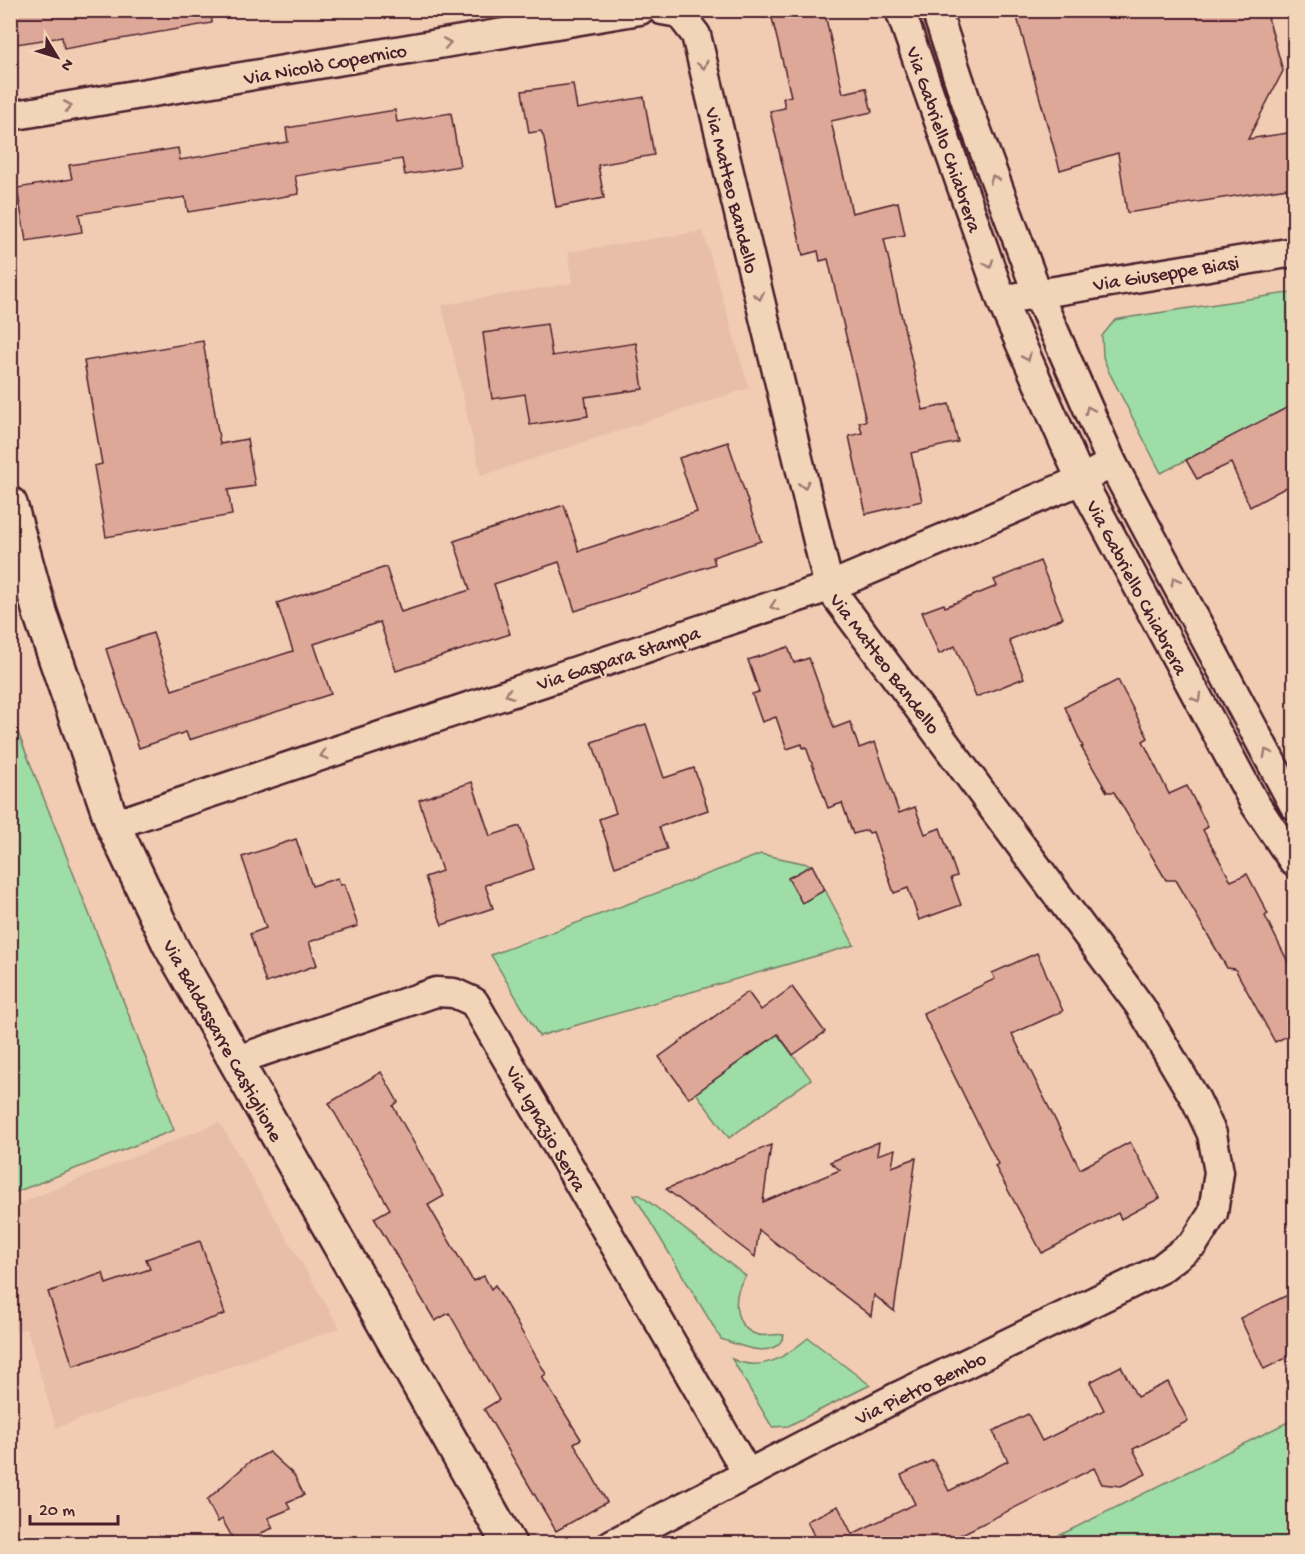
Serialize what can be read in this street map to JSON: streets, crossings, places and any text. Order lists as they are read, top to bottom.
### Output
{
  "streets": {
    "main road": ["Via Baldassarre Castiglione"],
    "street": [
      "Via Nicolò Copernico",
      "Via Gabriello Chiabrera",
      "Via Matteo Bandello",
      "Via Giuseppe Biasi",
      "Via Gaspara Stampa",
      "Via Ignazio Serra",
      "Via Pietro Bembo"
    ]
  },
  "crossings": [
    ["Via Gabriello Chiabrera", "Via Giuseppe Biasi"],
    ["Via Gabriello Chiabrera", "Via Gaspara Stampa"],
    ["Via Matteo Bandello", "Via Gaspara Stampa"],
    ["Via Matteo Bandello", "Via Pietro Bembo"],
    ["Via Gaspara Stampa", "Via Baldassarre Castiglione"],
    ["Via Baldassarre Castiglione", "Via Ignazio Serra"],
    ["Via Ignazio Serra", "Via Pietro Bembo"]
  ],
  "one_way": ["Via Nicolò Copernico", "Via Matteo Bandello", "Via Gaspara Stampa"],
  "scale_bar": "20 m",
  "north": "bottom right"
}
